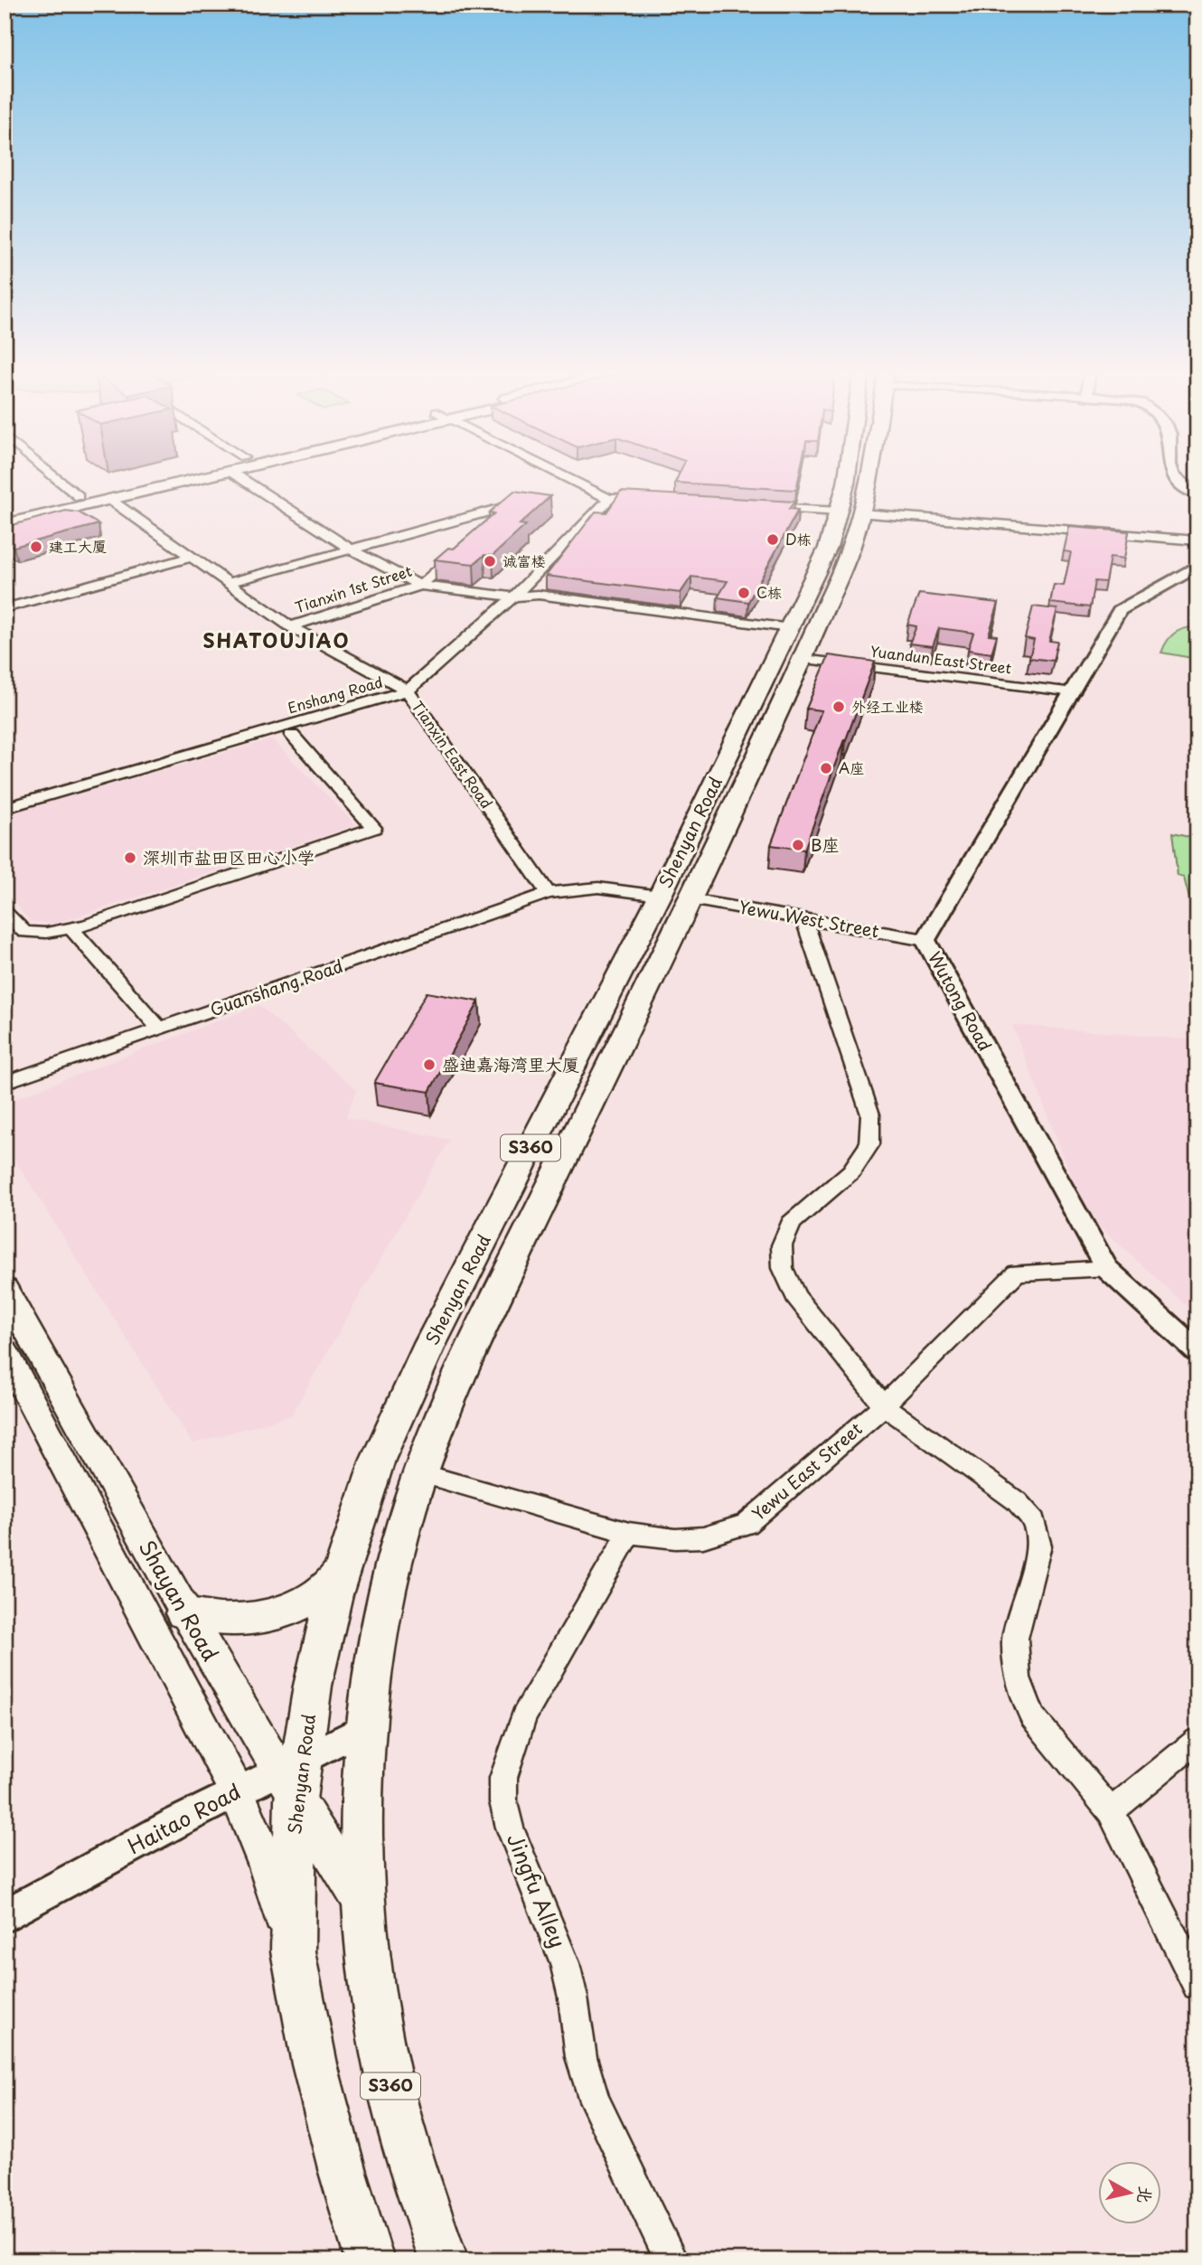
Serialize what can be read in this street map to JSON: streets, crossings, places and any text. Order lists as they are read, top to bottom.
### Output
{
  "streets": {
    "main road": ["Shenyan Road", "S360", "Shayan Road"],
    "street": [
      "Tianxin 1st Street",
      "Yuandun East Street",
      "Enshang Road",
      "Tianxin East Road",
      "Yewu West Street",
      "Guanshang Road",
      "Wutong Road",
      "Yewu East Street",
      "Haitao Road",
      "Jingfu Alley"
    ]
  },
  "crossings": [
    ["Tianxin 1st Street", "Tianxin East Road"],
    ["Yuandun East Street", "Shenyan Road"],
    ["Yuandun East Street", "Wutong Road"],
    ["Enshang Road", "Tianxin East Road"],
    ["Tianxin East Road", "Guanshang Road"],
    ["Shenyan Road", "Yewu West Street"],
    ["Shenyan Road", "Yewu East Street"],
    ["Shenyan Road", "Shayan Road"],
    ["Shenyan Road", "Haitao Road"],
    ["Yewu West Street", "Wutong Road"],
    ["Wutong Road", "Yewu East Street"],
    ["Yewu East Street", "Jingfu Alley"],
    ["Shayan Road", "Haitao Road"]
  ],
  "districts": ["SHATOUJIAO"],
  "places": [
    "D栋",
    "建工大厦",
    "诚富楼",
    "C栋",
    "外经工业楼",
    "A座",
    "B座",
    "深圳市盐田区田心小学",
    "盛迪嘉海湾里大厦"
  ],
  "north": "right"
}
